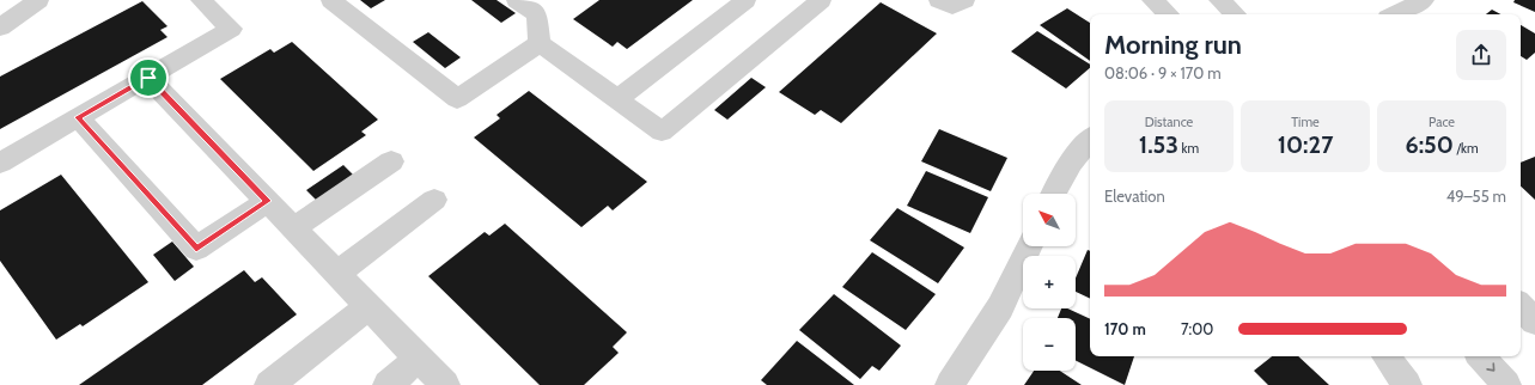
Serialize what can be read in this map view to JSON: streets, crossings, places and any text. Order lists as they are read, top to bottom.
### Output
{
  "north": "top left",
  "page": {
    "heading": ["Morning run", "08:06 · 9 × 170 m"],
    "stats": [
      ["Distance", "1.53 km"],
      ["Time", "10:27"],
      ["Pace", "6:50 /km"]
    ],
    "chart": ["Elevation", "49–55 m"],
    "map_buttons": ["+", "−"],
    "list": [
      {
        "name": "170 m",
        "note": "7:00"
      }
    ]
  }
}
